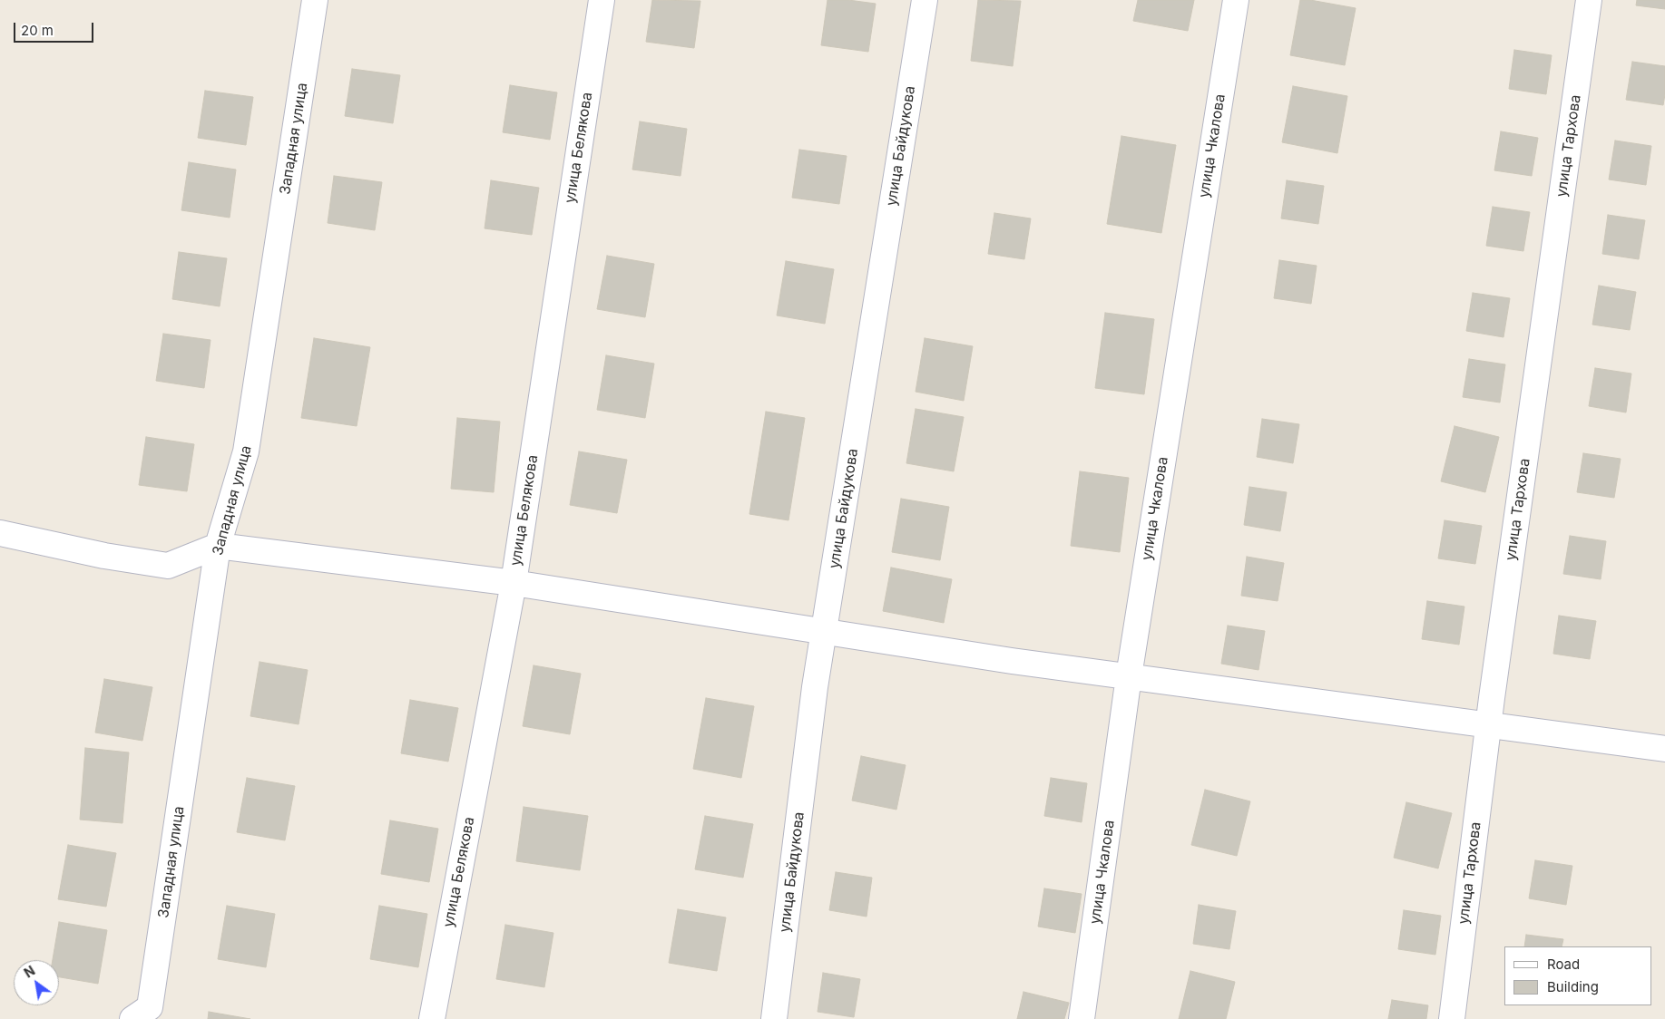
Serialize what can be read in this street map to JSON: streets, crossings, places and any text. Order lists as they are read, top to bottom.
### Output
{
  "streets": {
    "street": [
      "Западная улица",
      "улица Байдукова",
      "улица Чкалова",
      "улица Тархова",
      "улица Белякова"
    ]
  },
  "legend": ["Road", "Building"],
  "scale_bar": "20 m",
  "north": "top left"
}
